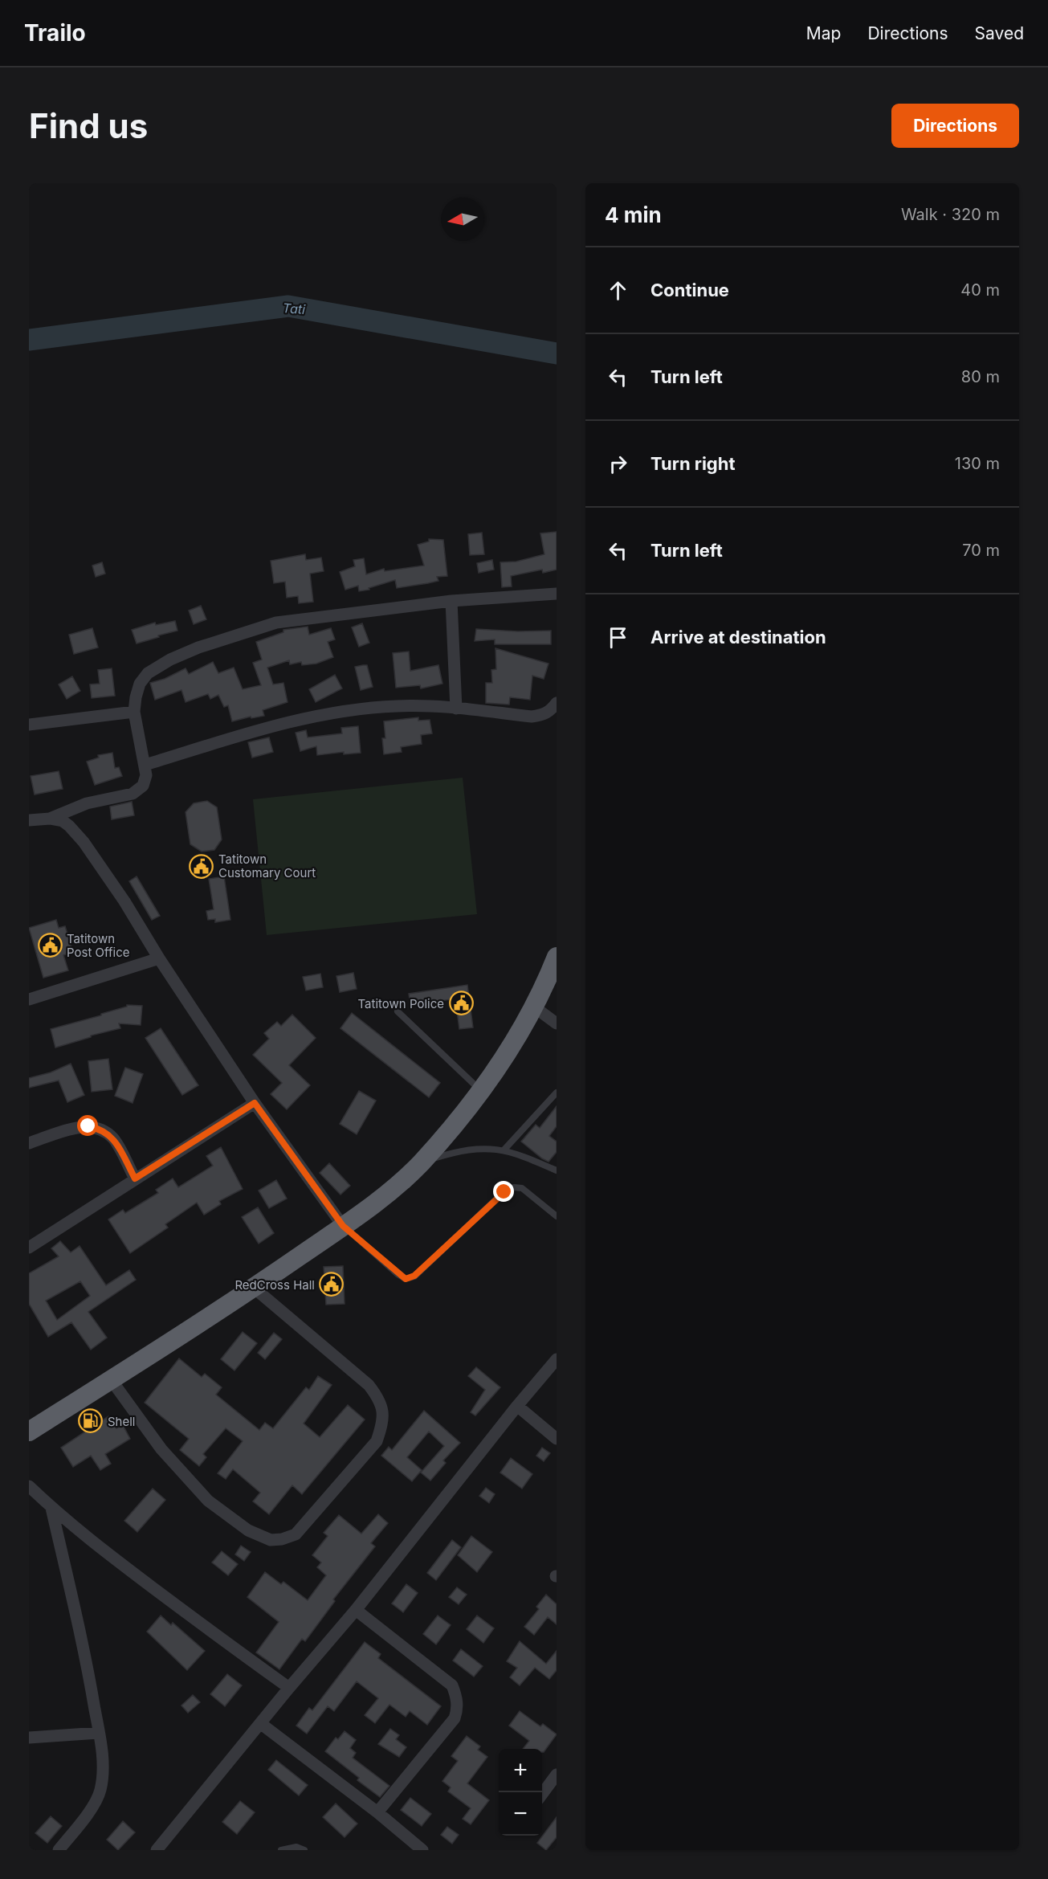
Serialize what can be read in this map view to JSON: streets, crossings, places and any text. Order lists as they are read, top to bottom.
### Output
{
  "water": ["Tati"],
  "places": {
    "public building": [
      "Tatitown Customary Court",
      "Tatitown Post Office",
      "Tatitown Police",
      "RedCross Hall"
    ],
    "fuel station": ["Shell"]
  },
  "north": "left",
  "page": {
    "header": "Trailo",
    "nav": ["Map", "Directions", "Saved"],
    "buttons": "Directions",
    "title": "Find us",
    "heading": ["4 min", "Walk · 320 m"],
    "list": [
      ["Continue", "40 m"],
      ["Turn left", "80 m"],
      ["Turn right", "130 m"],
      ["Turn left", "70 m"],
      "Arrive at destination"
    ],
    "map_buttons": ["+", "−"]
  }
}
